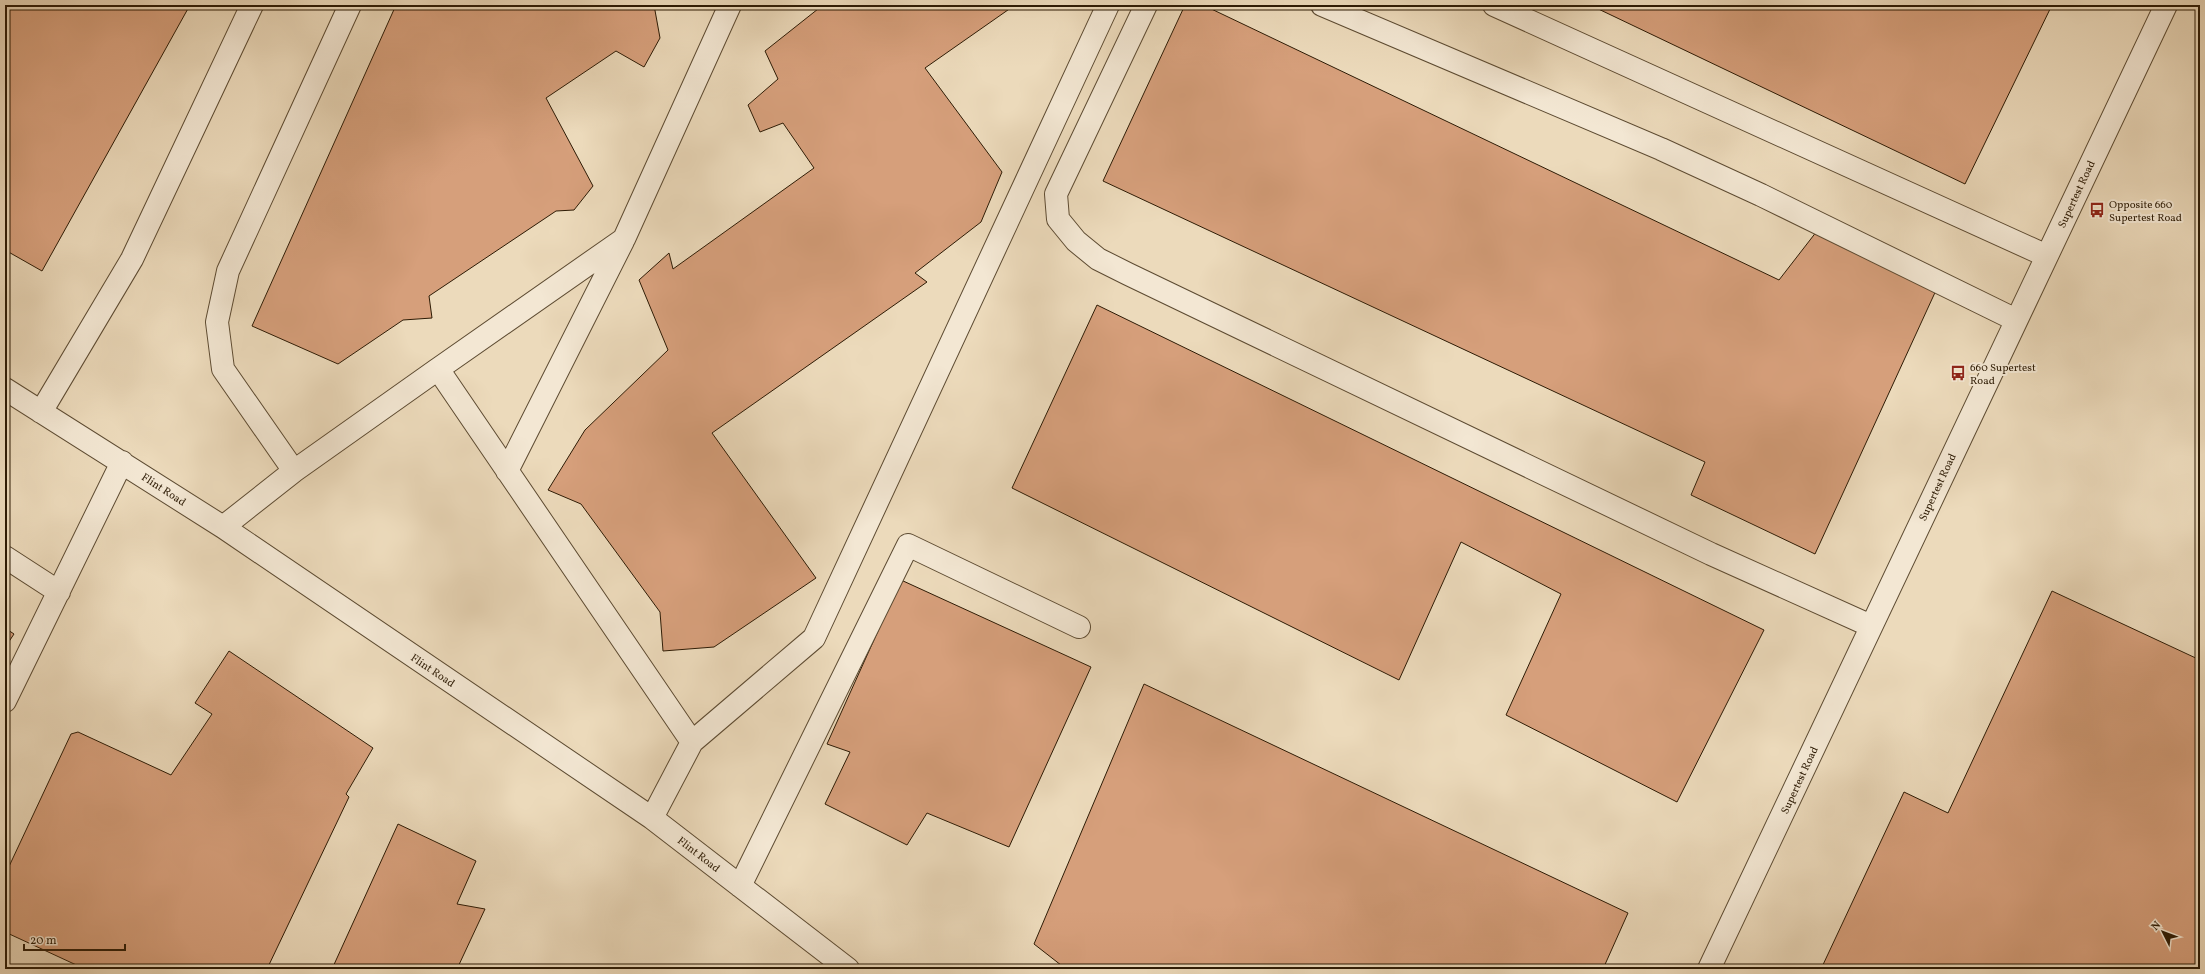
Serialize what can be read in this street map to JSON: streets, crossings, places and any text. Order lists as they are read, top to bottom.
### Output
{
  "streets": {
    "street": ["Supertest Road", "Flint Road"]
  },
  "places": {
    "bus stop": ["Opposite 660 Supertest Road", "660 Supertest Road"]
  },
  "scale_bar": "20 m",
  "north": "top left"
}
